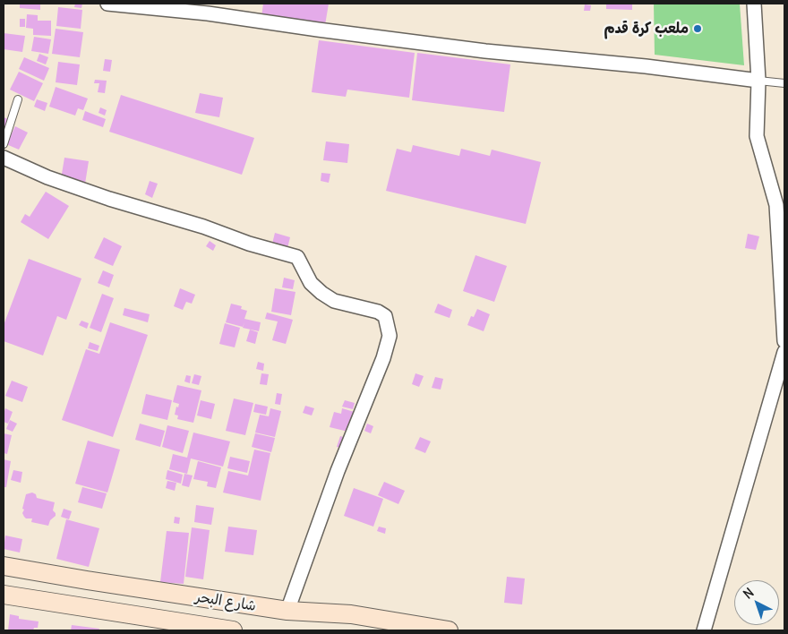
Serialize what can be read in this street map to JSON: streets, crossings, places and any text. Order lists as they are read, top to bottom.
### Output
{
  "streets": {
    "main road": ["شارع البحر"]
  },
  "places": ["ملعب كرة قدم"],
  "north": "top left"
}
